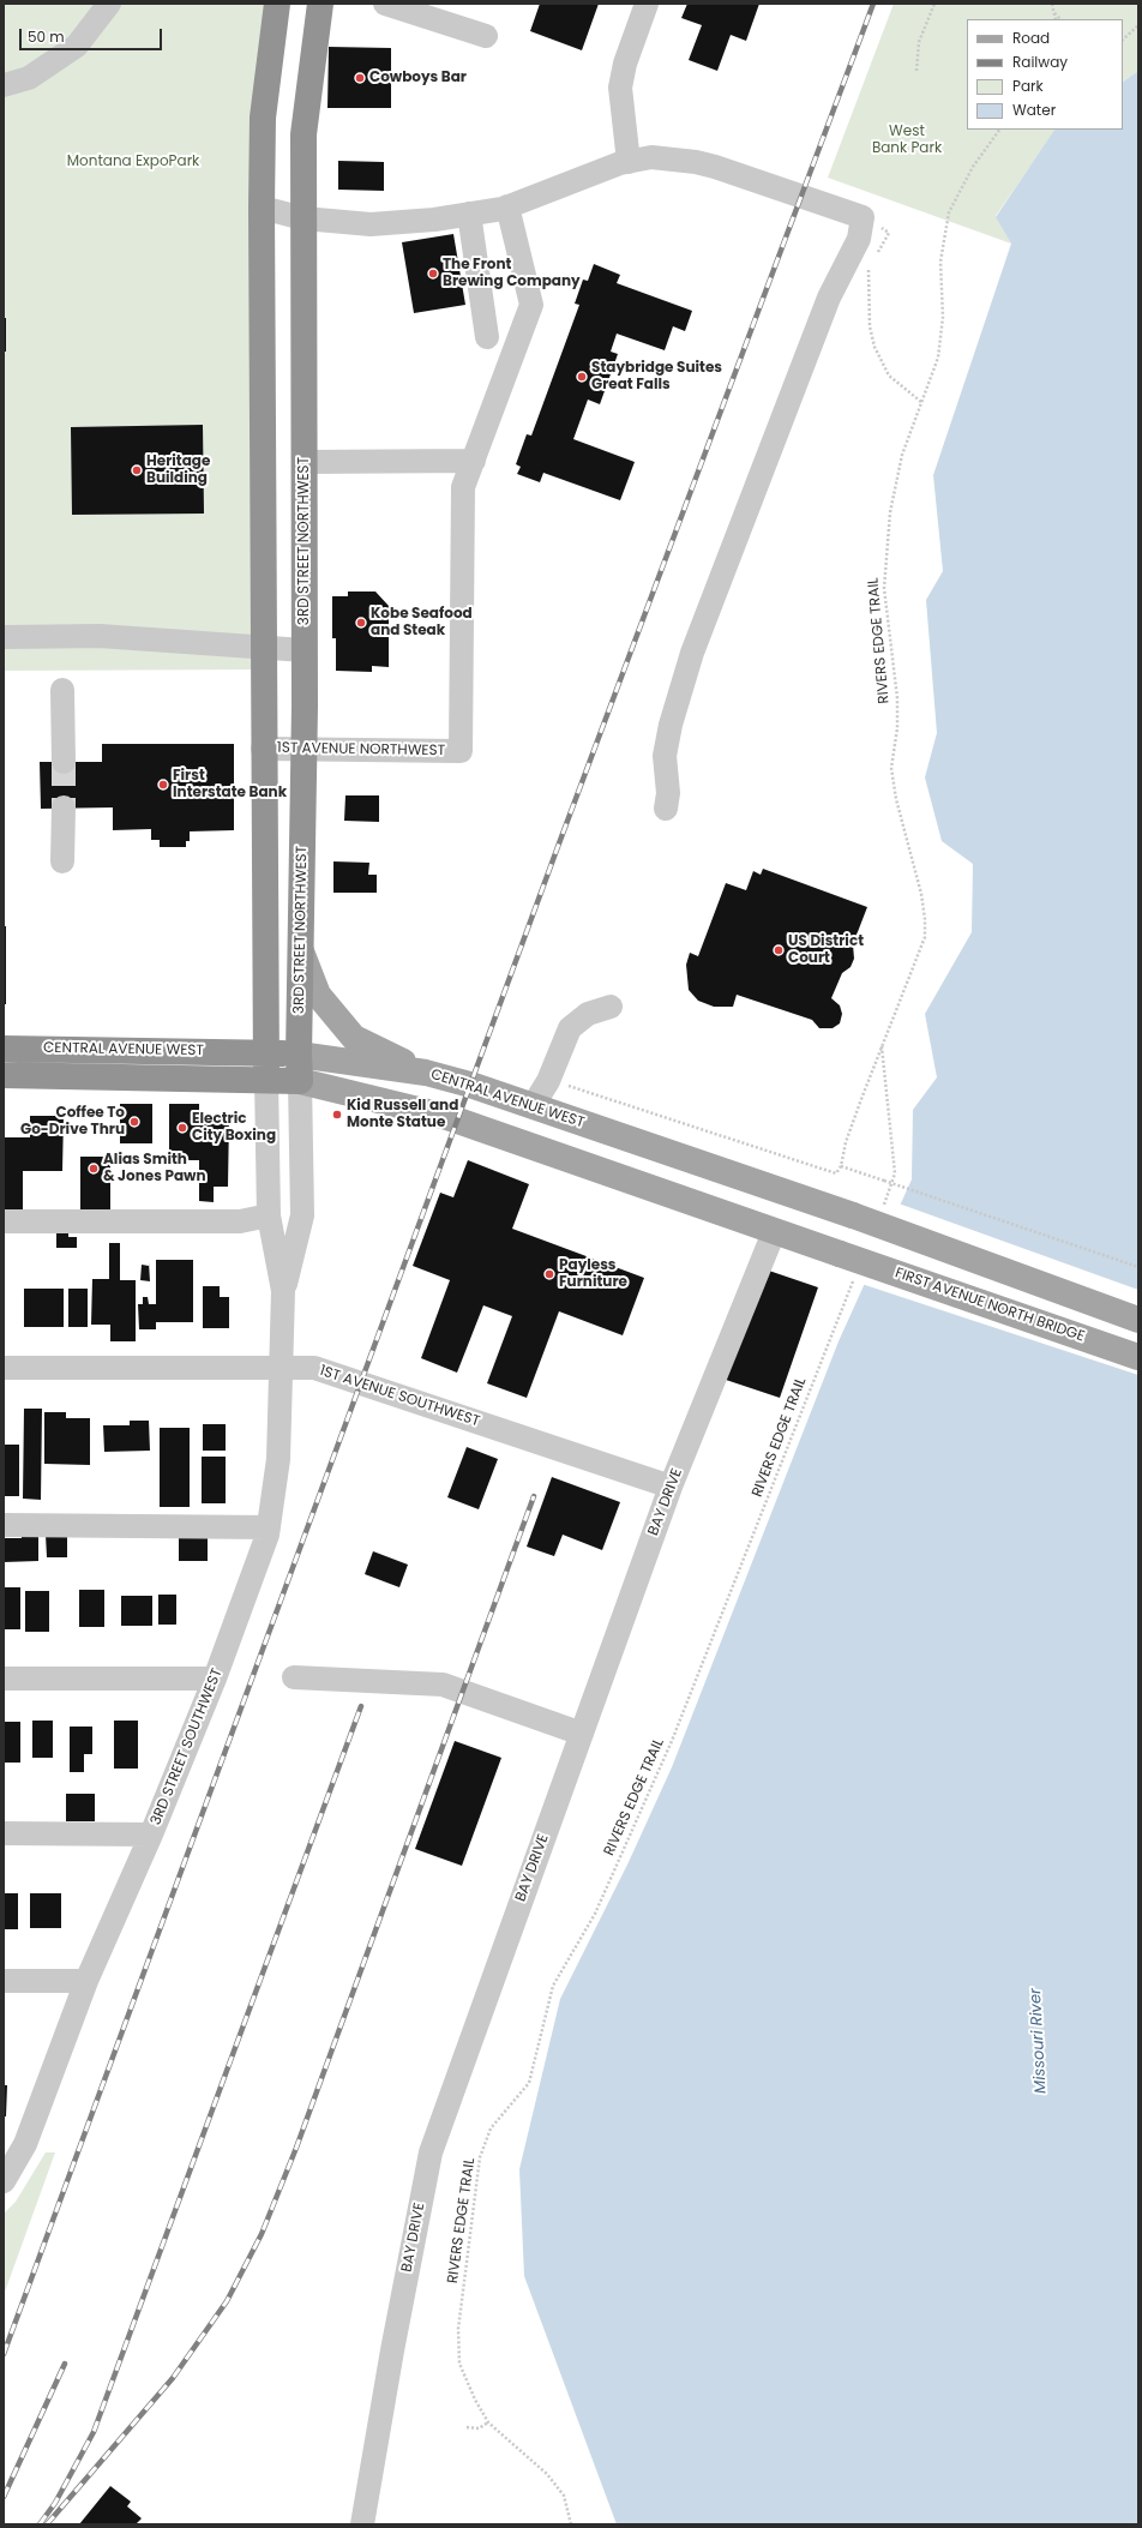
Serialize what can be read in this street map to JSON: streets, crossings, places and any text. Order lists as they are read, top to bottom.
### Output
{
  "streets": {
    "highway": ["3RD STREET NORTHWEST", "CENTRAL AVENUE WEST"],
    "main road": ["FIRST AVENUE NORTH BRIDGE"],
    "street": [
      "1ST AVENUE NORTHWEST",
      "1ST AVENUE SOUTHWEST",
      "BAY DRIVE",
      "3RD STREET SOUTHWEST"
    ],
    "path": ["RIVERS EDGE TRAIL"]
  },
  "crossings": [
    ["3RD STREET NORTHWEST", "1ST AVENUE NORTHWEST"],
    ["3RD STREET NORTHWEST", "CENTRAL AVENUE WEST"],
    ["3RD STREET NORTHWEST", "3RD STREET SOUTHWEST"],
    ["CENTRAL AVENUE WEST", "FIRST AVENUE NORTH BRIDGE"],
    ["CENTRAL AVENUE WEST", "BAY DRIVE"],
    ["CENTRAL AVENUE WEST", "3RD STREET SOUTHWEST"],
    ["1ST AVENUE SOUTHWEST", "BAY DRIVE"],
    ["1ST AVENUE SOUTHWEST", "3RD STREET SOUTHWEST"]
  ],
  "water": ["Missouri River"],
  "parks": ["West Bank Park", "Montana ExpoPark"],
  "places": [
    "Cowboys Bar",
    "The Front Brewing Company",
    "Staybridge Suites Great Falls",
    "Heritage Building",
    "Kobe Seafood and Steak",
    "First Interstate Bank",
    "US District Court",
    "Kid Russell and Monte Statue",
    "Coffee To Go-Drive Thru",
    "Electric City Boxing",
    "Alias Smith & Jones Pawn",
    "Payless Furniture"
  ],
  "legend": [
    "Road",
    "Railway",
    "Park",
    "Water"
  ],
  "scale_bar": "50 m"
}
